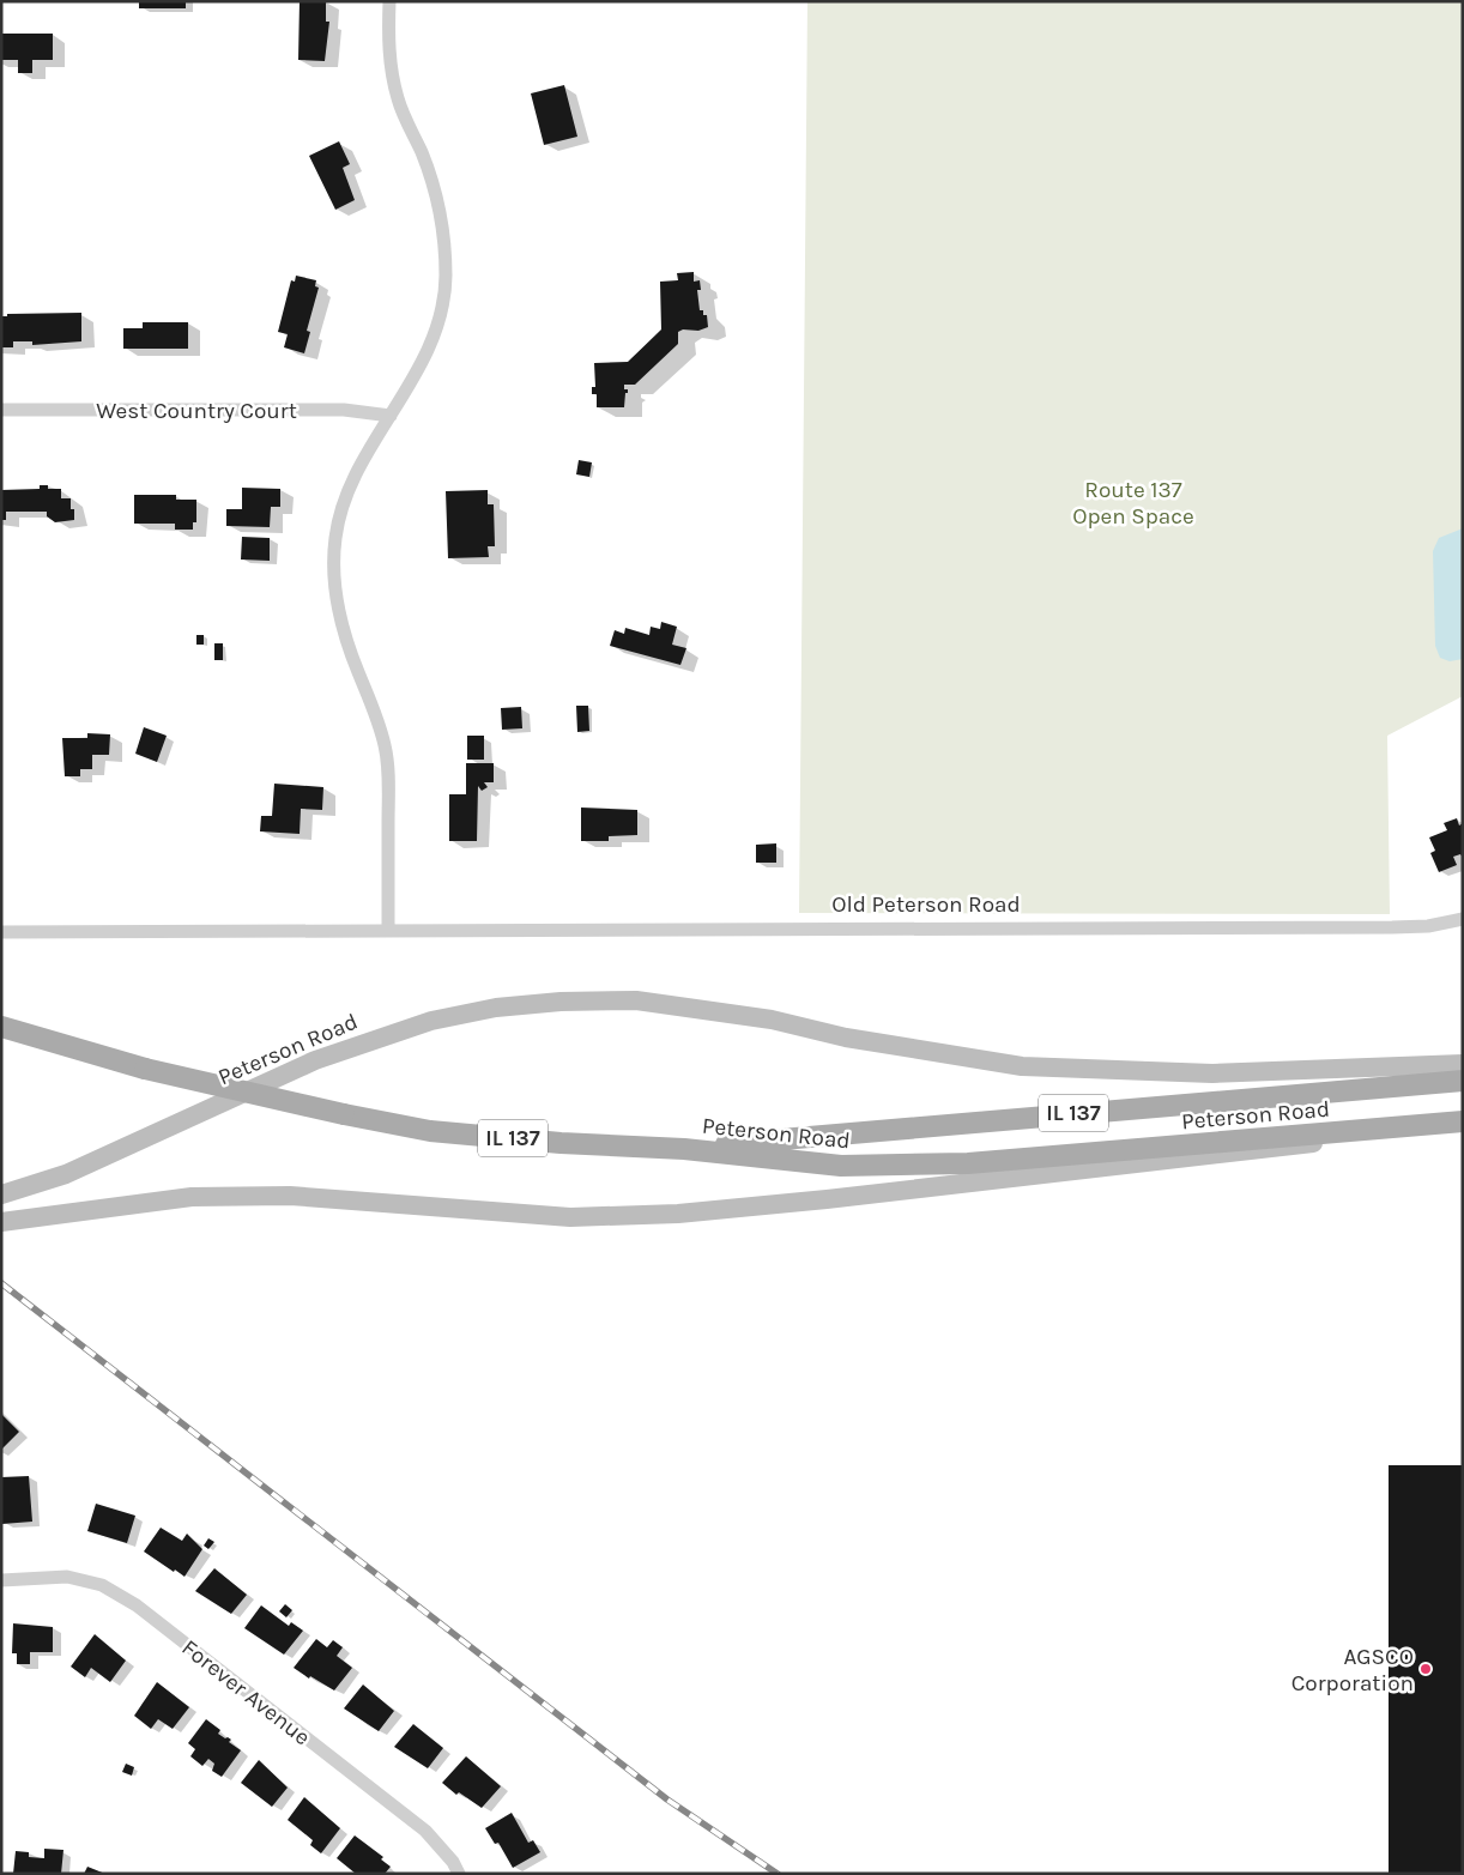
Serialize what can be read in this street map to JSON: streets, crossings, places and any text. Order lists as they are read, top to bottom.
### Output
{
  "streets": {
    "main road": ["Peterson Road", "IL 137"],
    "street": ["West Country Court", "Old Peterson Road", "Forever Avenue"]
  },
  "crossings": [
    ["Peterson Road", "IL 137"]
  ],
  "parks": ["Route 137 Open Space"],
  "places": ["AGSCO Corporation"]
}
